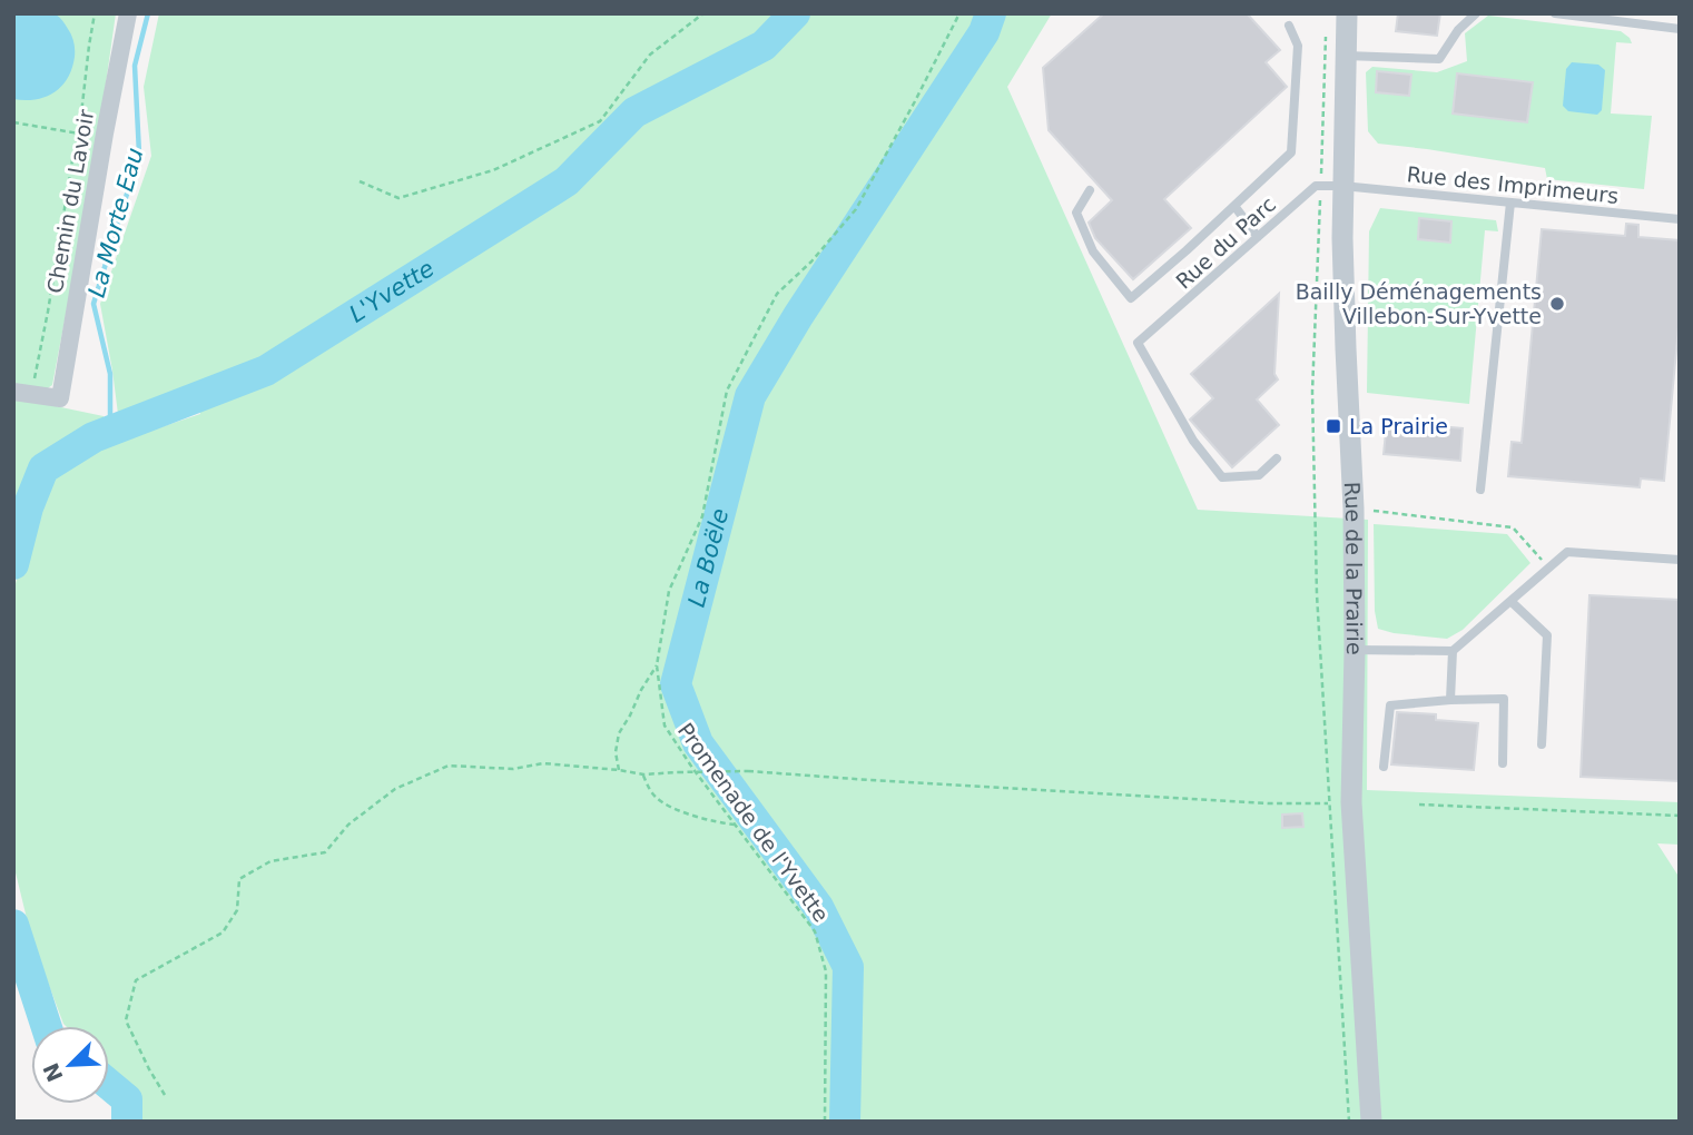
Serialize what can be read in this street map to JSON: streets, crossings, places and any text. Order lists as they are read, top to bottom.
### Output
{
  "streets": {
    "street": ["Chemin du Lavoir", "Rue de la Prairie"],
    "lane": ["Rue des Imprimeurs", "Rue du Parc"],
    "path": ["Promenade de l'Yvette"]
  },
  "crossings": [
    ["Rue des Imprimeurs", "Rue du Parc"],
    ["Rue des Imprimeurs", "Rue de la Prairie"],
    ["Rue du Parc", "Rue de la Prairie"]
  ],
  "water": ["La Morte Eau", "L'Yvette", "La Boële"],
  "places": {
    "other": ["Bailly Déménagements Villebon-Sur-Yvette"],
    "transit": ["La Prairie"]
  },
  "north": "bottom left"
}
